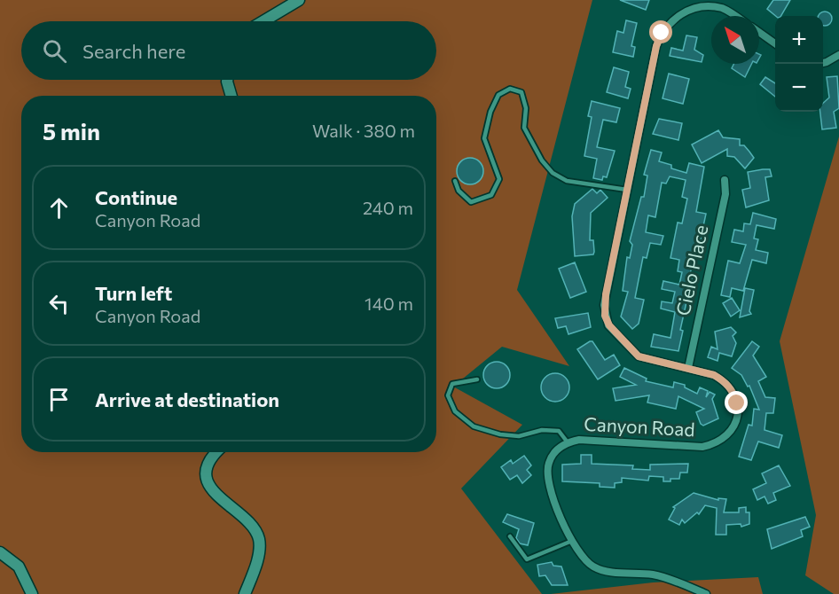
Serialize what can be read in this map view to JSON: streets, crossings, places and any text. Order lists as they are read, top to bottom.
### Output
{
  "streets": {
    "street": ["Cielo Place", "Canyon Road"]
  },
  "crossings": [
    ["Cielo Place", "Canyon Road"]
  ],
  "north": "top left",
  "page": {
    "map_buttons": ["+", "−"],
    "search": "Search here",
    "heading": ["5 min", "Walk · 380 m"],
    "list": [
      ["Continue", "Canyon Road", "240 m"],
      ["Turn left", "Canyon Road", "140 m"],
      "Arrive at destination"
    ]
  }
}
